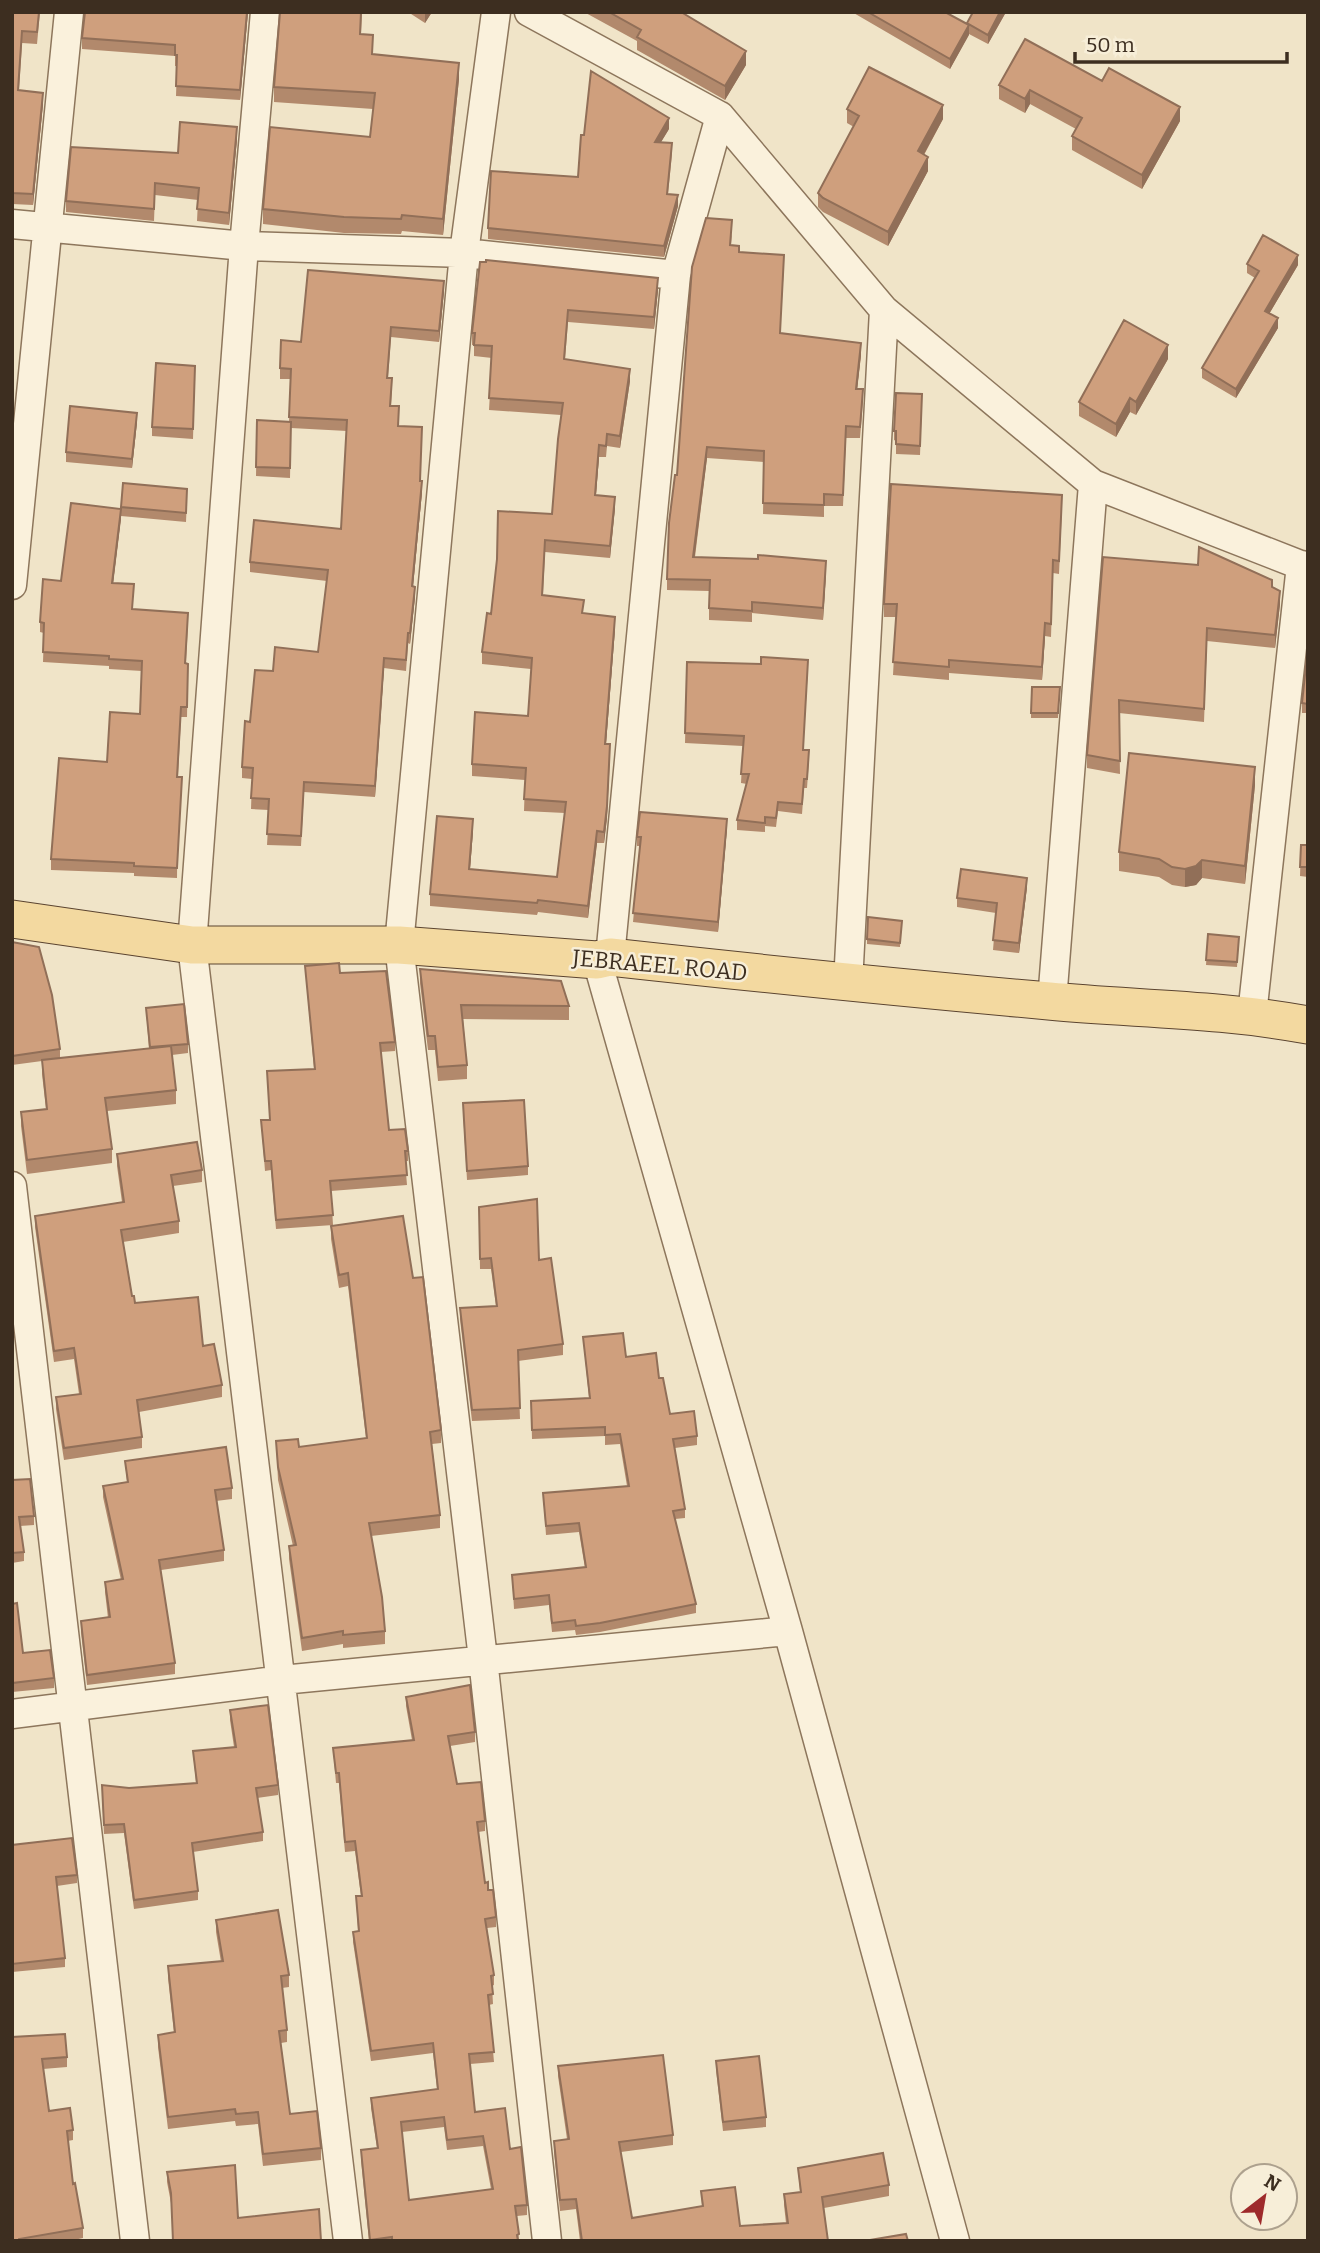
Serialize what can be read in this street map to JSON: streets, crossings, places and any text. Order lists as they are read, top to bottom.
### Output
{
  "streets": {
    "main road": ["JEBRAEEL ROAD"]
  },
  "scale_bar": "50 m",
  "north": "top right"
}
